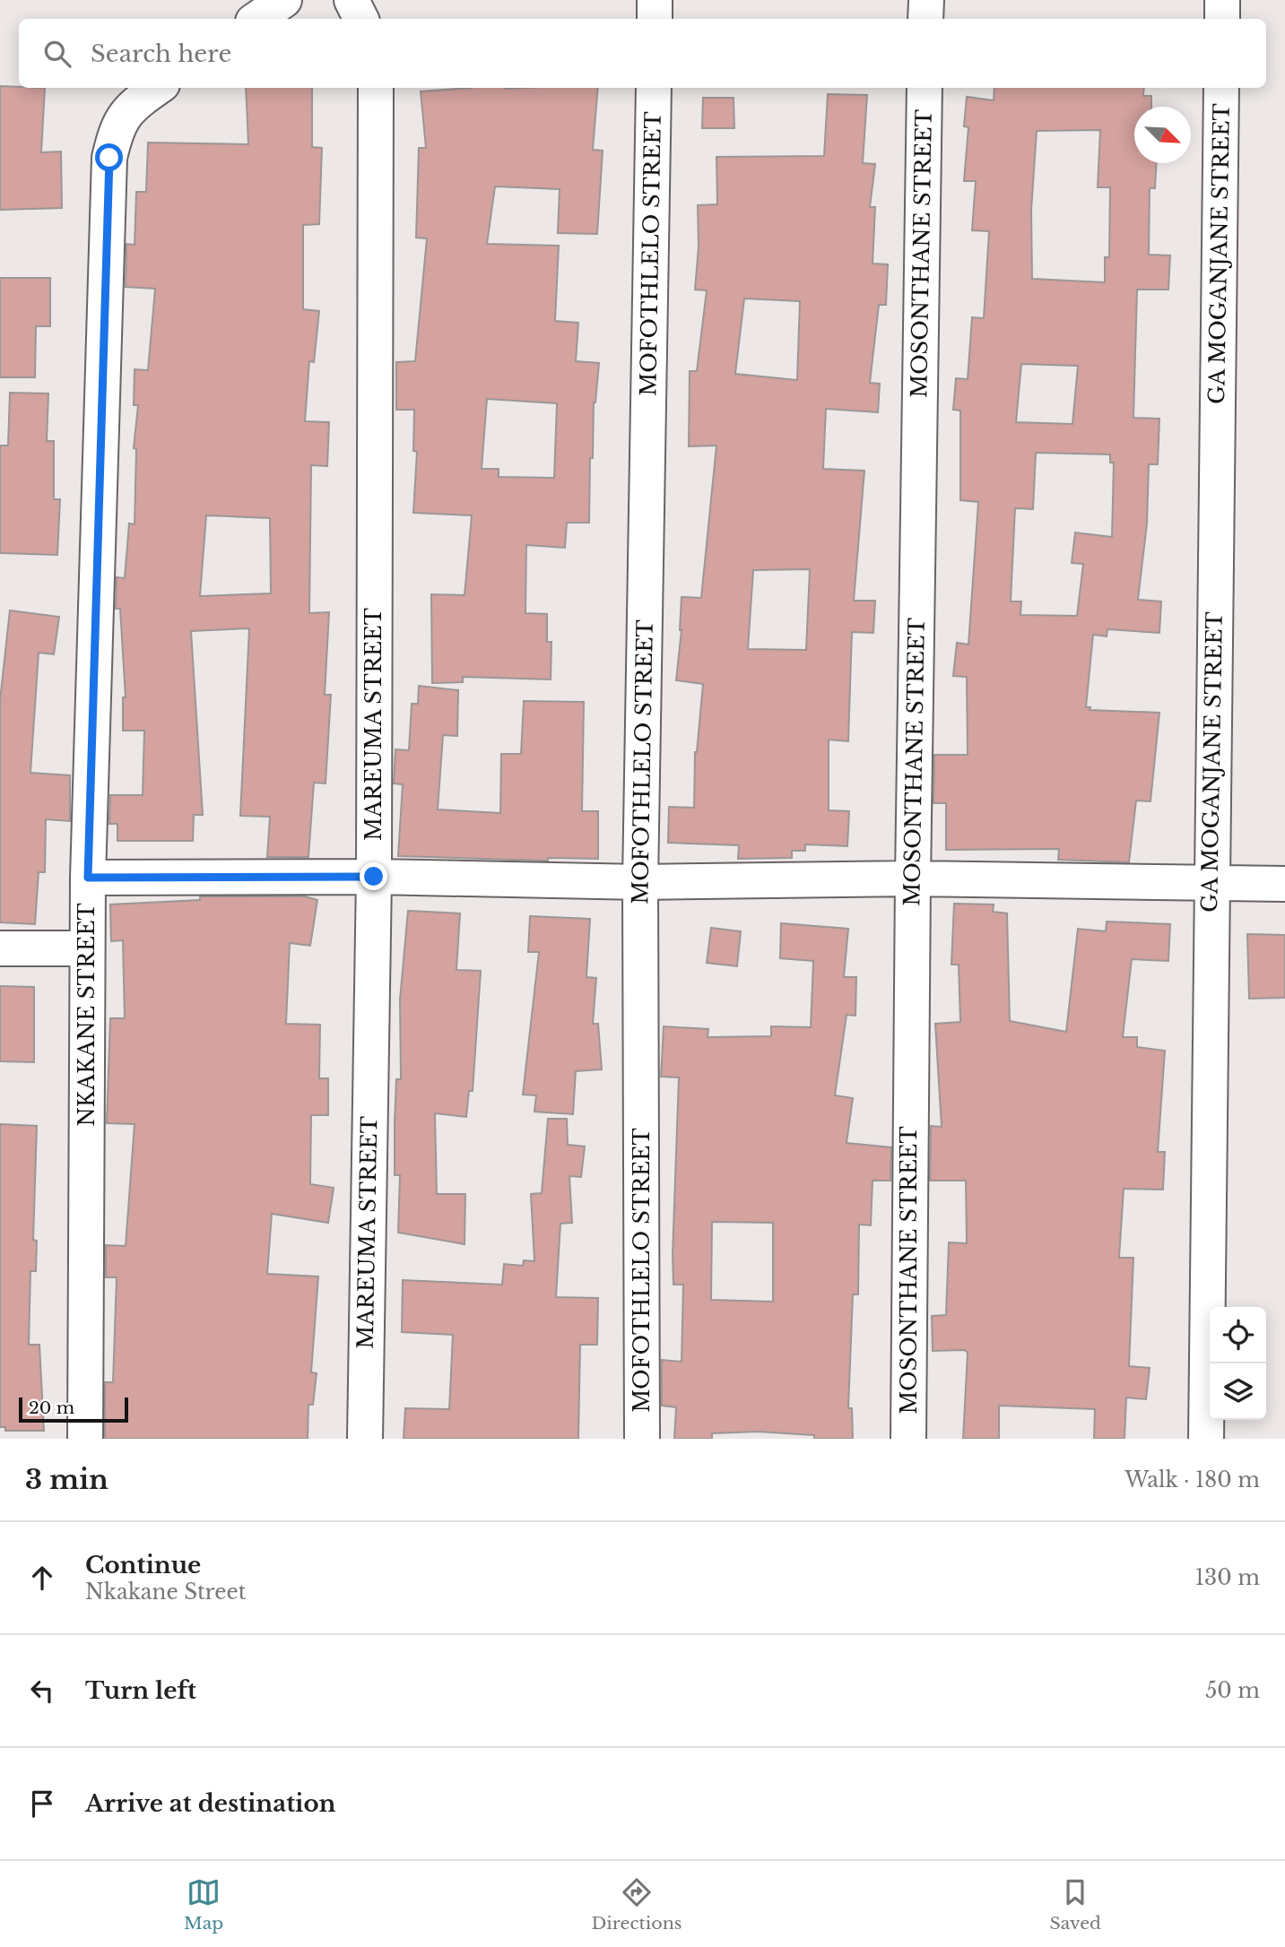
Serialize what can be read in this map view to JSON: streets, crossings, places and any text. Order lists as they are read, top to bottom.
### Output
{
  "streets": {
    "street": [
      "MOFOTHLELO STREET",
      "MOSONTHANE STREET",
      "GA MOGANJANE STREET",
      "MAREUMA STREET",
      "NKAKANE STREET"
    ]
  },
  "scale_bar": "20 m",
  "north": "bottom right",
  "page": {
    "search": "Search here",
    "scale": "20 m",
    "heading": ["3 min", "Walk · 180 m"],
    "list": [
      ["Continue", "Nkakane Street", "130 m"],
      ["Turn left", "50 m"],
      "Arrive at destination"
    ],
    "nav": ["Map", "Directions", "Saved"]
  }
}
